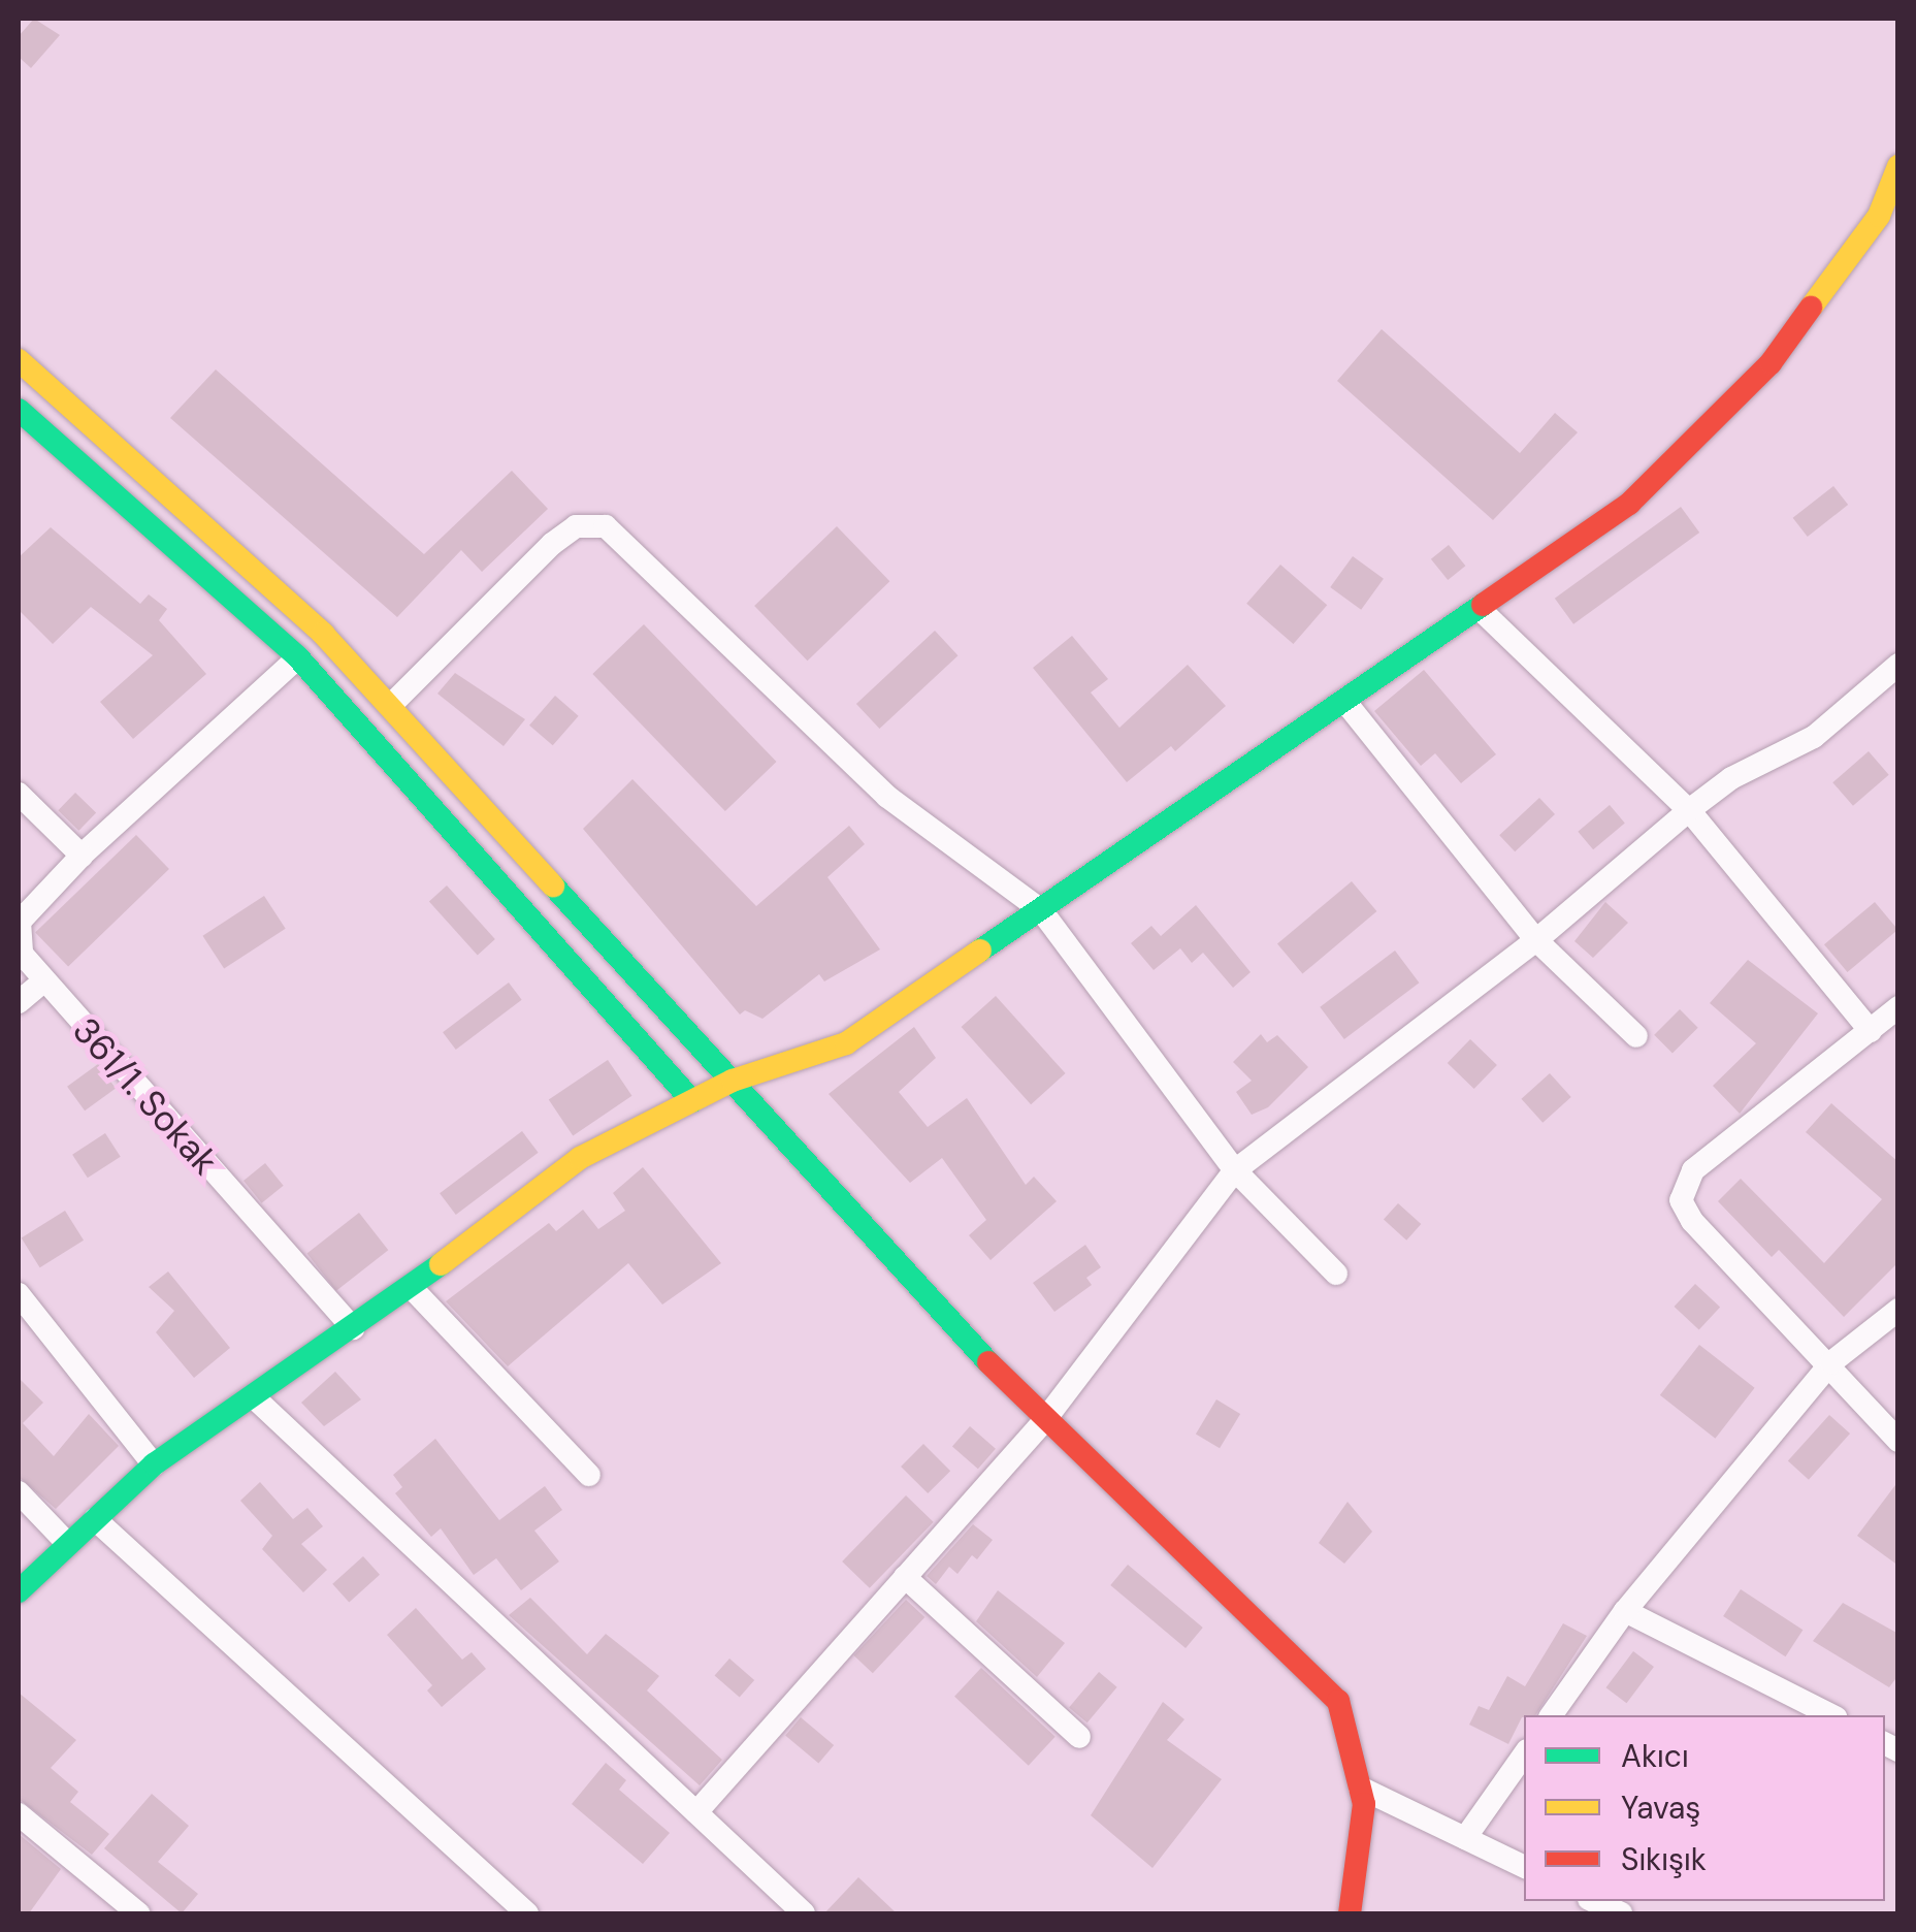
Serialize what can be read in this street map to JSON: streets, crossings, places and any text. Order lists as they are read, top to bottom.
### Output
{
  "streets": {
    "street": ["361/1. Sokak"]
  },
  "legend": ["Akıcı", "Yavaş", "Sıkışık"]
}
